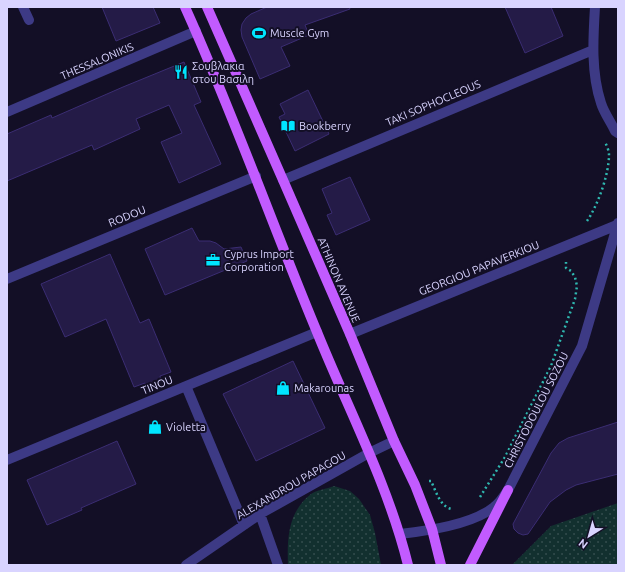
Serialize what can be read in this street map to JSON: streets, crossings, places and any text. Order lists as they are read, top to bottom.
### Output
{
  "streets": {
    "main road": ["ATHINON AVENUE"],
    "street": [
      "THESSALONIKIS",
      "TAKI SOPHOCLEOUS",
      "RODOU",
      "GEORGIOU PAPAVERKIOU",
      "TINOU",
      "CHRISTODOULOU SOZOU",
      "ALEXANDROU PAPAGOU"
    ]
  },
  "crossings": [
    ["TAKI SOPHOCLEOUS", "ATHINON AVENUE"],
    ["GEORGIOU PAPAVERKIOU", "ATHINON AVENUE"],
    ["GEORGIOU PAPAVERKIOU", "CHRISTODOULOU SOZOU"],
    ["ATHINON AVENUE", "CHRISTODOULOU SOZOU"],
    ["ATHINON AVENUE", "ALEXANDROU PAPAGOU"]
  ],
  "places": {
    "sports": ["Muscle Gym"],
    "restaurant": ["Σουβλακια στου Βασιλη"],
    "library": ["Bookberry"],
    "office": ["Cyprus Import Corporation"],
    "shop": ["Makarounas", "Violetta"]
  },
  "north": "bottom left"
}
